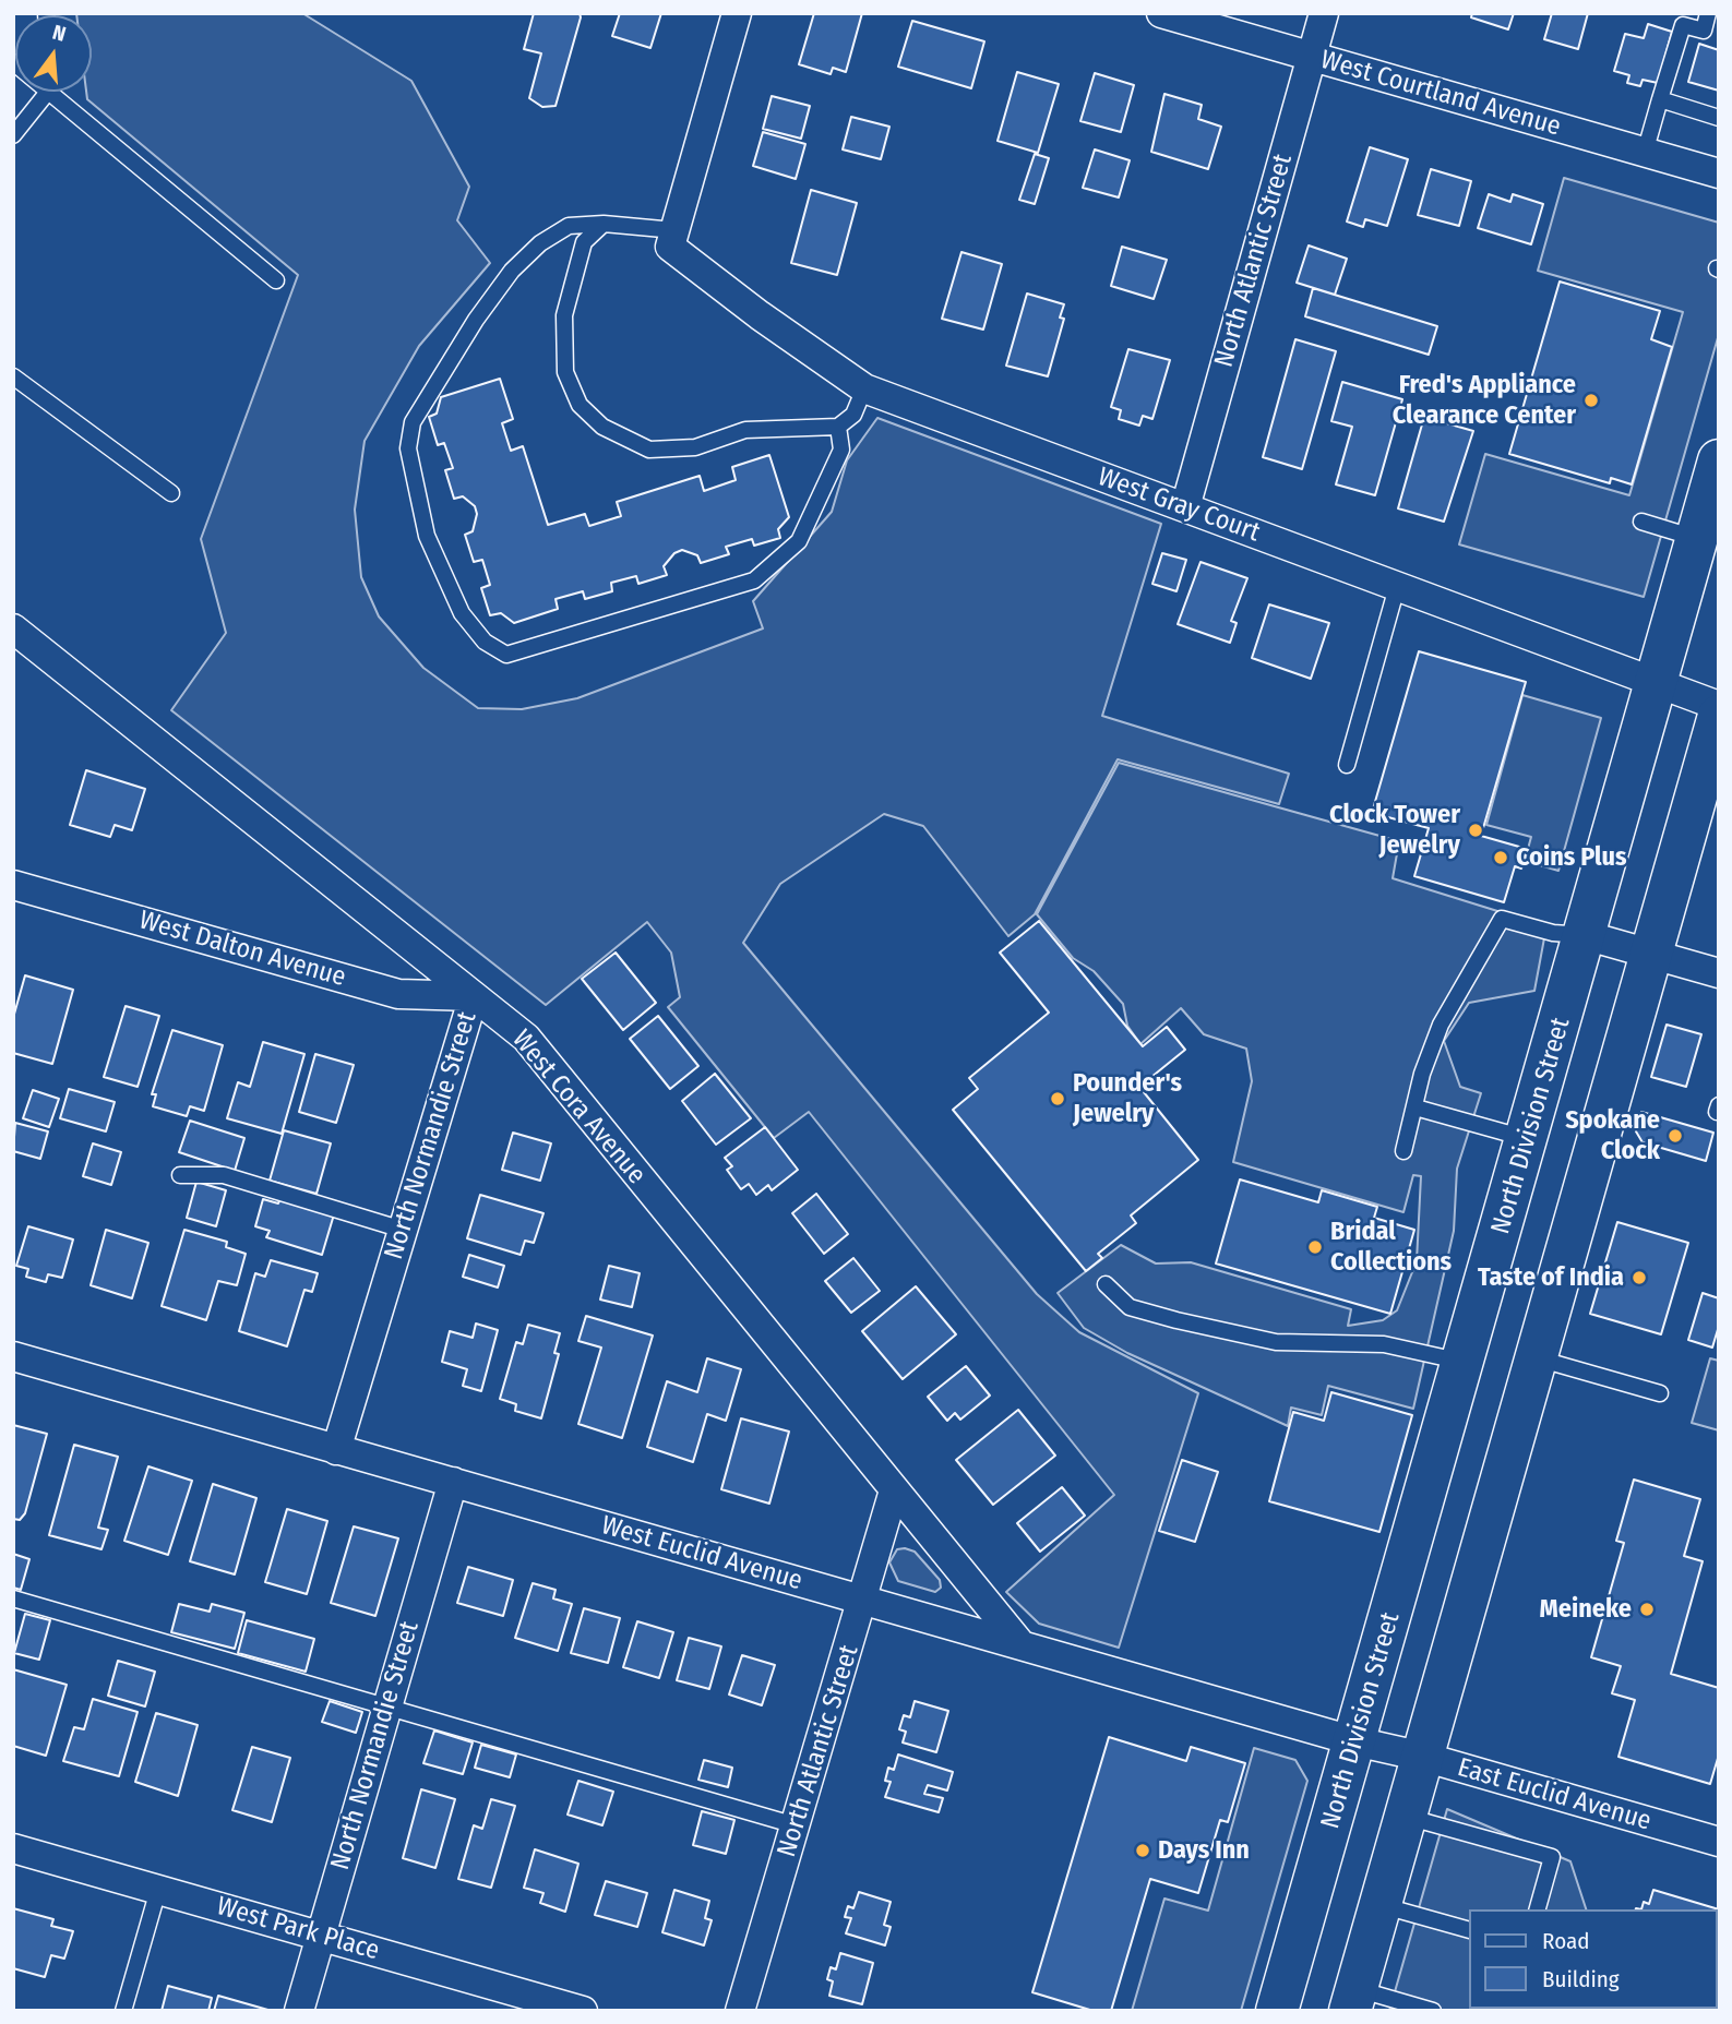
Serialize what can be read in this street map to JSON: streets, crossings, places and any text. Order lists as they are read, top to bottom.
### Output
{
  "streets": {
    "main road": ["North Division Street"],
    "street": [
      "West Courtland Avenue",
      "North Atlantic Street",
      "West Gray Court",
      "West Dalton Avenue",
      "West Cora Avenue",
      "North Normandie Street",
      "West Euclid Avenue",
      "East Euclid Avenue",
      "West Park Place"
    ]
  },
  "crossings": [
    ["West Courtland Avenue", "North Atlantic Street"],
    ["North Atlantic Street", "West Gray Court"],
    ["North Atlantic Street", "West Cora Avenue"],
    ["North Atlantic Street", "West Euclid Avenue"],
    ["West Gray Court", "North Division Street"],
    ["West Dalton Avenue", "West Cora Avenue"],
    ["West Dalton Avenue", "North Normandie Street"],
    ["West Cora Avenue", "North Normandie Street"],
    ["West Cora Avenue", "West Euclid Avenue"],
    ["North Division Street", "West Euclid Avenue"],
    ["North Division Street", "East Euclid Avenue"],
    ["North Normandie Street", "West Euclid Avenue"],
    ["North Normandie Street", "West Park Place"],
    ["West Euclid Avenue", "East Euclid Avenue"]
  ],
  "places": [
    "Fred's Appliance Clearance Center",
    "Clock Tower Jewelry",
    "Coins Plus",
    "Pounder's Jewelry",
    "Spokane Clock",
    "Bridal Collections",
    "Taste of India",
    "Meineke",
    "Days Inn"
  ],
  "legend": ["Road", "Building"],
  "north": "top"
}
